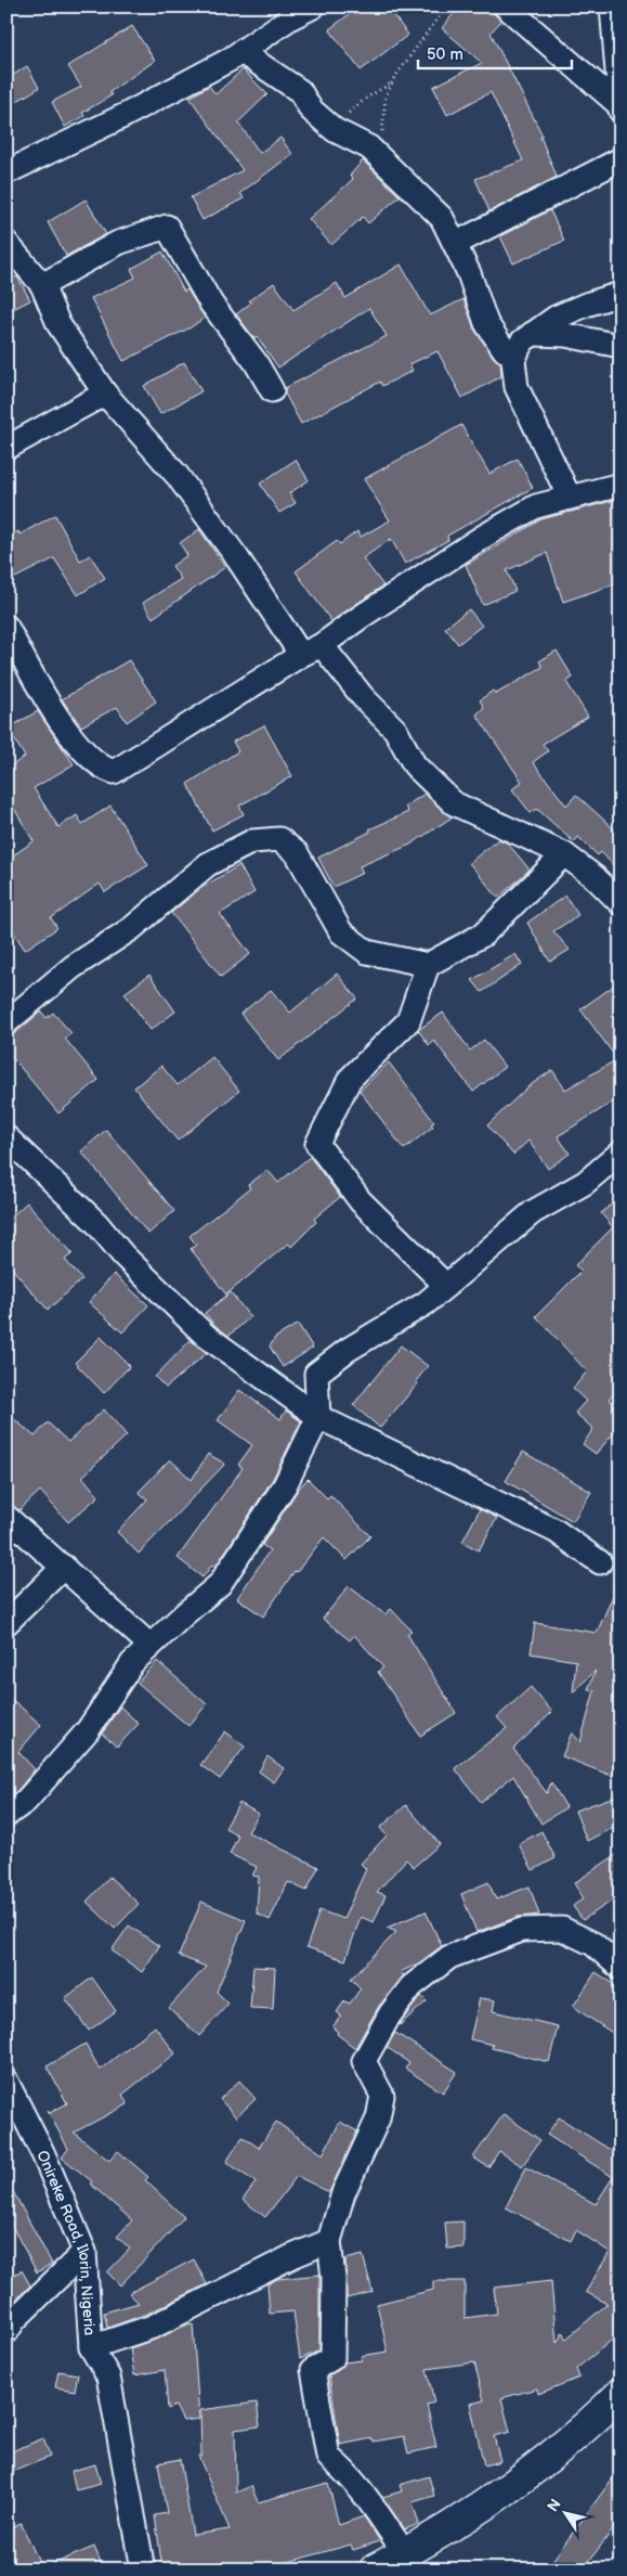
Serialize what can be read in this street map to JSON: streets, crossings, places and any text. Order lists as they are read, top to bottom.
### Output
{
  "streets": {
    "street": ["Onireke Road, Ilorin, Nigeria"]
  },
  "scale_bar": "50 m",
  "north": "top left"
}
